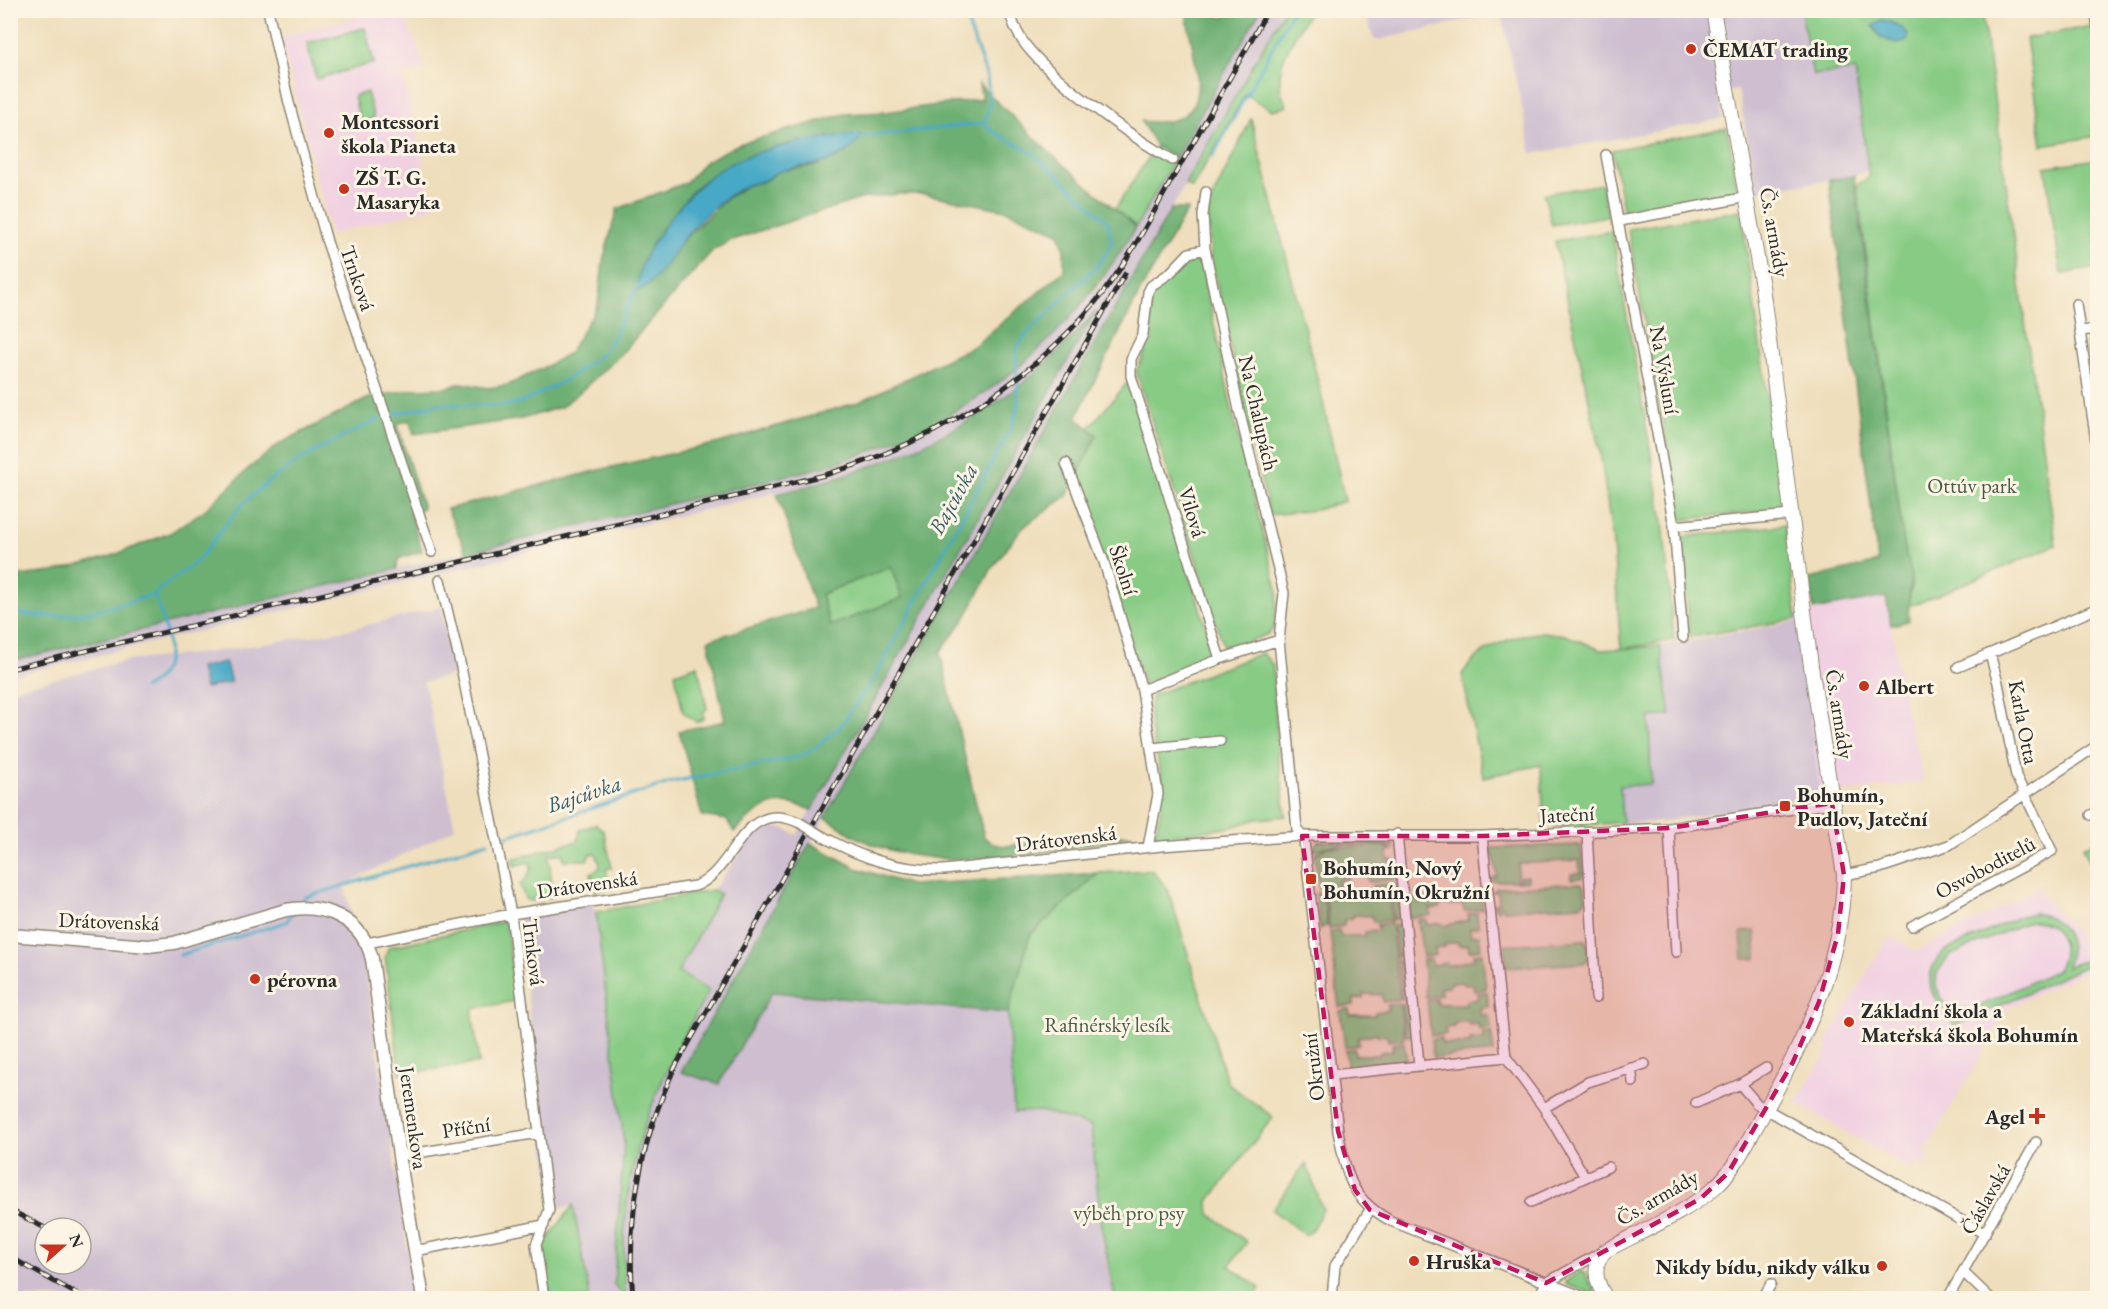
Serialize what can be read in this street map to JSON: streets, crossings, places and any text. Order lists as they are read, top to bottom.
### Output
{
  "streets": {
    "main road": ["Čs. armády"],
    "street": [
      "Trnková",
      "Na Výsluní",
      "Na Chalupách",
      "Vilová",
      "Školní",
      "Karla Otta",
      "Jateční",
      "Drátovenská",
      "Osvoboditelů",
      "Okružní",
      "Jeremenkova",
      "Příční",
      "Čáslavská"
    ]
  },
  "crossings": [
    ["Čs. armády", "Jateční"],
    ["Čs. armády", "Osvoboditelů"],
    ["Trnková", "Drátovenská"],
    ["Trnková", "Příční"],
    ["Na Chalupách", "Vilová"],
    ["Na Chalupách", "Jateční"],
    ["Na Chalupách", "Okružní"],
    ["Školní", "Drátovenská"],
    ["Karla Otta", "Osvoboditelů"],
    ["Jateční", "Okružní"],
    ["Drátovenská", "Jeremenkova"],
    ["Jeremenkova", "Příční"]
  ],
  "water": ["Bajcůvka"],
  "parks": ["Ottúv park", "Rafinérský lesík", "výběh pro psy"],
  "places": {
    "other": [
      "ČEMAT trading",
      "Montessori škola Pianeta",
      "ZŠ T. G. Masaryka",
      "Albert",
      "pérovna",
      "Základní škola a Mateřská škola Bohumín",
      "Hruška",
      "Nikdy bídu, nikdy válku"
    ],
    "transit": ["Bohumín, Pudlov, Jateční", "Bohumín, Nový Bohumín, Okružní"],
    "health": ["Agel"]
  },
  "north": "right"
}
